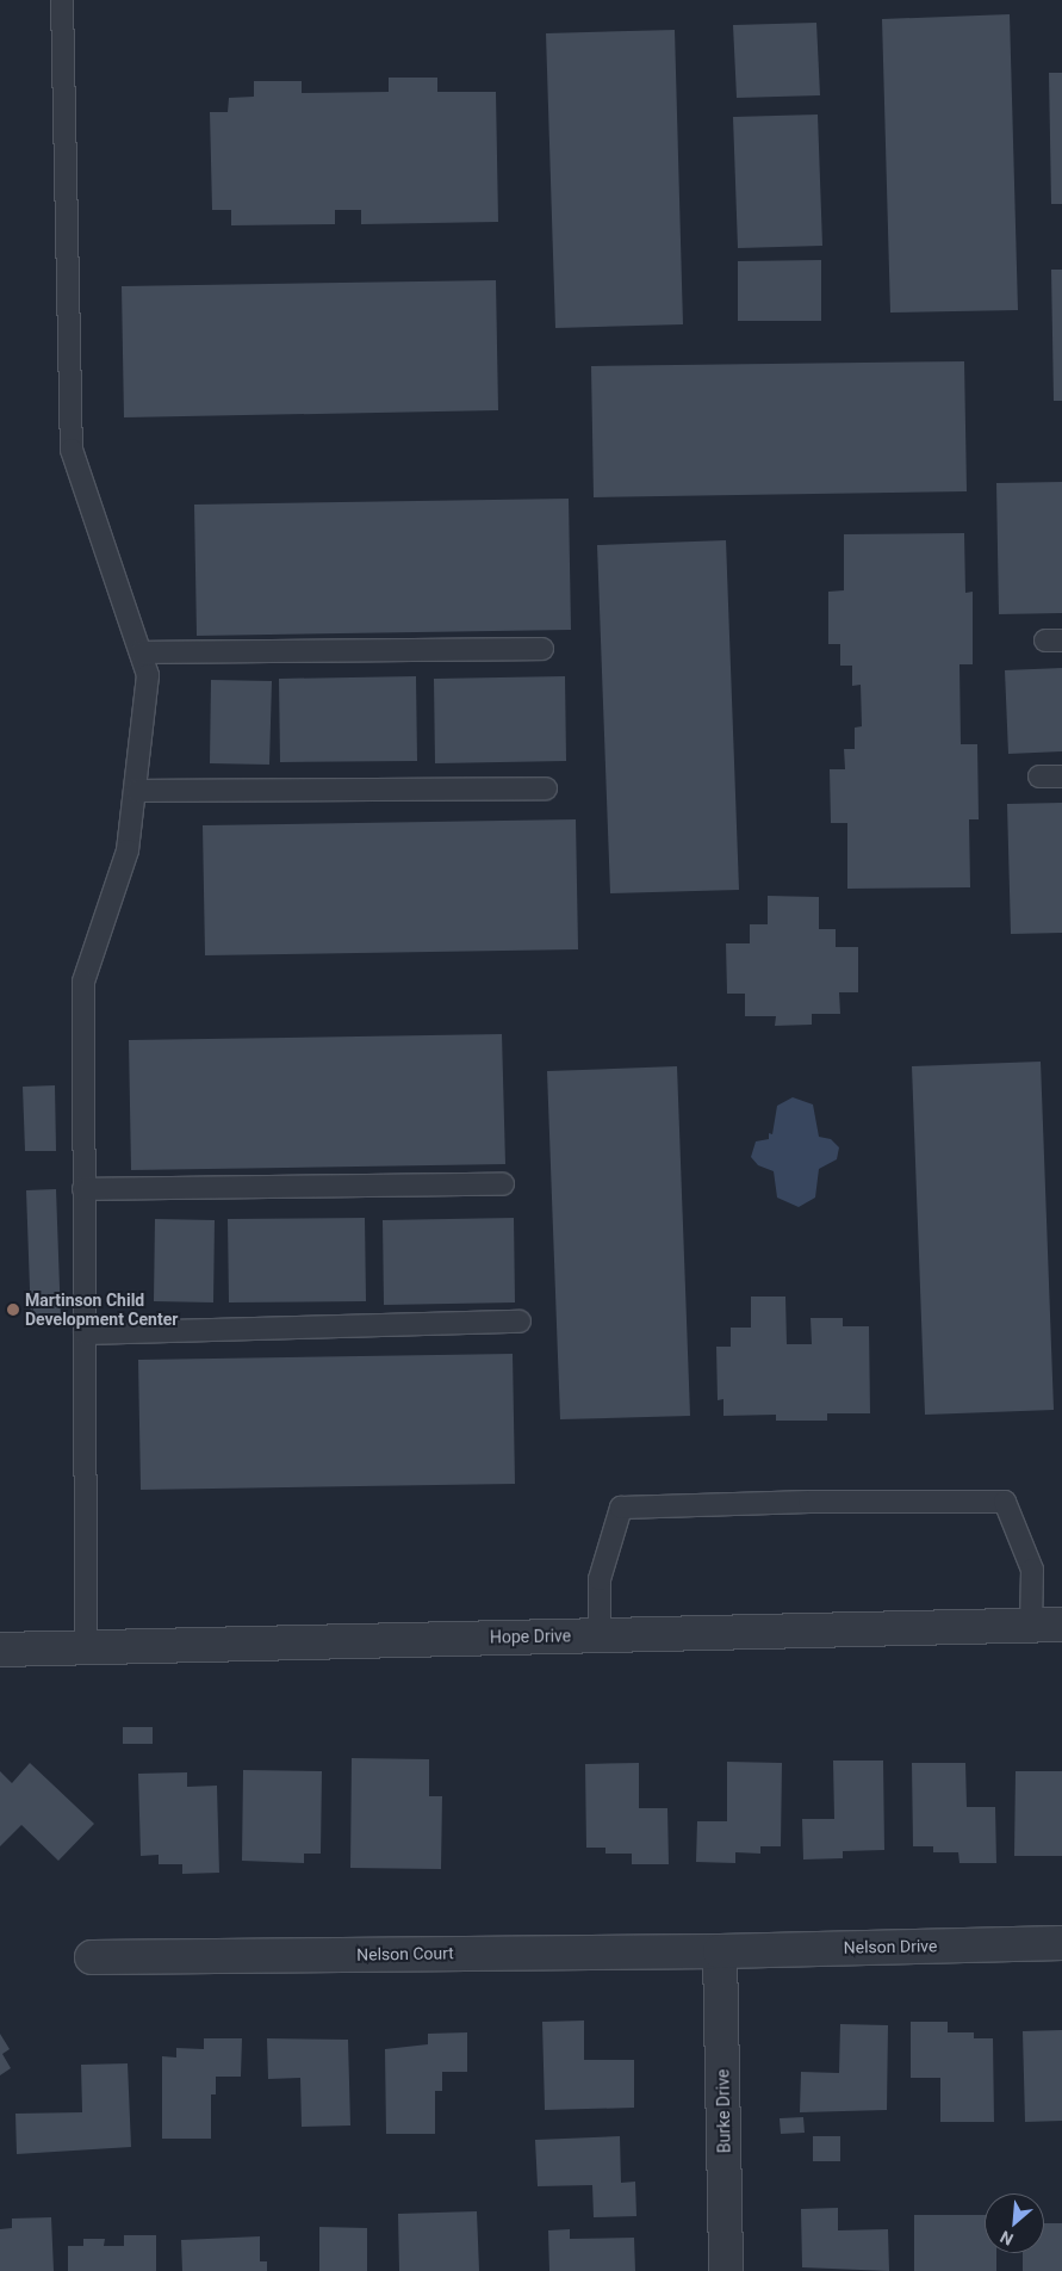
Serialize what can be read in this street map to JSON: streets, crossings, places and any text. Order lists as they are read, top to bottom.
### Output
{
  "streets": {
    "street": [
      "Hope Drive",
      "Nelson Drive",
      "Nelson Court",
      "Burke Drive"
    ]
  },
  "crossings": [
    ["Nelson Drive", "Nelson Court"],
    ["Nelson Drive", "Burke Drive"],
    ["Nelson Court", "Burke Drive"]
  ],
  "places": ["Martinson Child Development Center"],
  "north": "bottom left"
}
